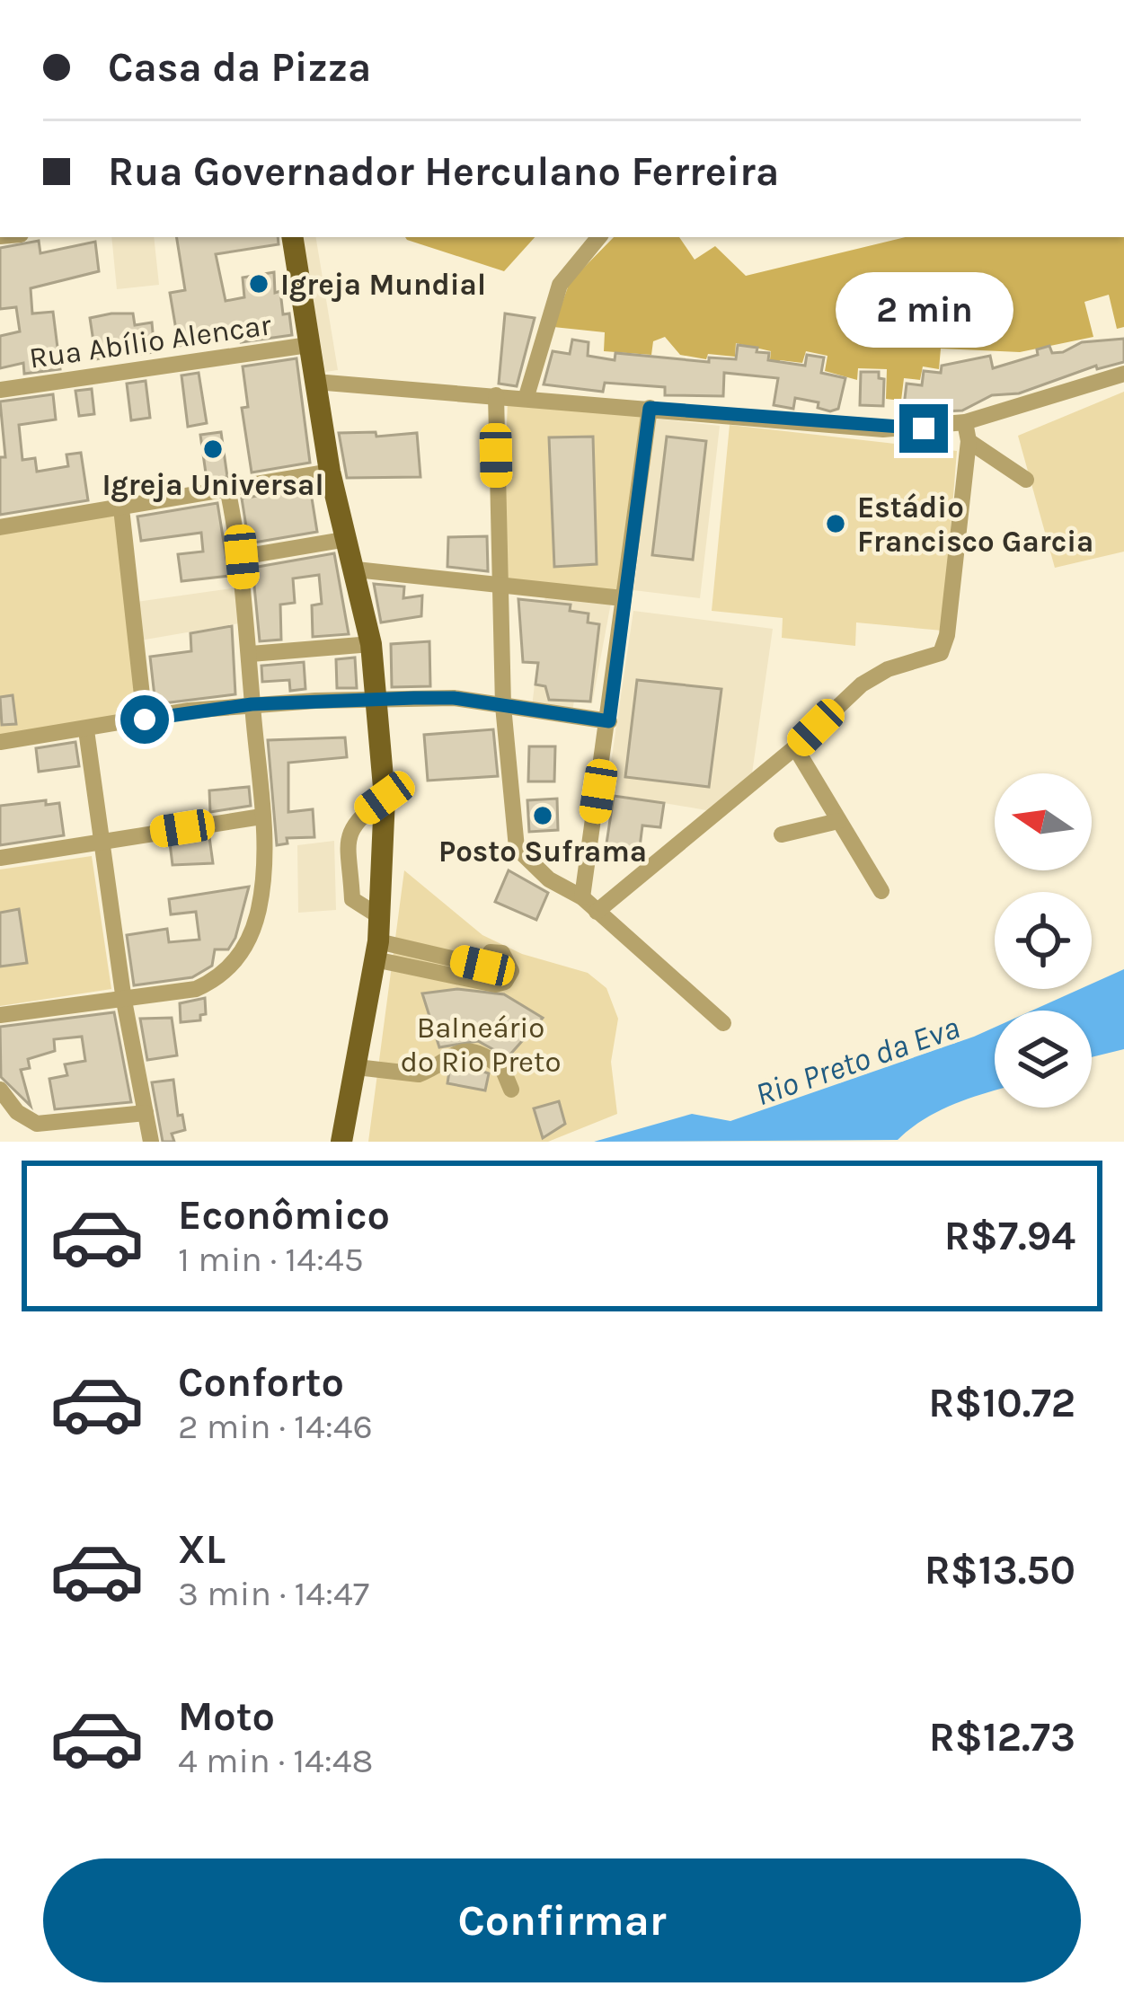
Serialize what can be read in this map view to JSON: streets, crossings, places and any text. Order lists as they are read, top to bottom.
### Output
{
  "streets": {
    "street": ["Rua Abílio Alencar"]
  },
  "water": ["Rio Preto da Eva"],
  "parks": ["Balneário do Rio Preto"],
  "places": [
    "Igreja Mundial",
    "Igreja Universal",
    "Estádio Francisco Garcia",
    "Posto Suframa"
  ],
  "north": "left",
  "page": {
    "banner": ["Casa da Pizza", "Rua Governador Herculano Ferreira"],
    "bubble": "2 min",
    "list": [
      {
        "name": "Econômico",
        "note": "1 min · 14:45",
        "value": "R$7.94"
      },
      {
        "name": "Conforto",
        "note": "2 min · 14:46",
        "value": "R$10.72"
      },
      {
        "name": "XL",
        "note": "3 min · 14:47",
        "value": "R$13.50"
      },
      {
        "name": "Moto",
        "note": "4 min · 14:48",
        "value": "R$12.73"
      }
    ],
    "buttons": "Confirmar"
  }
}
